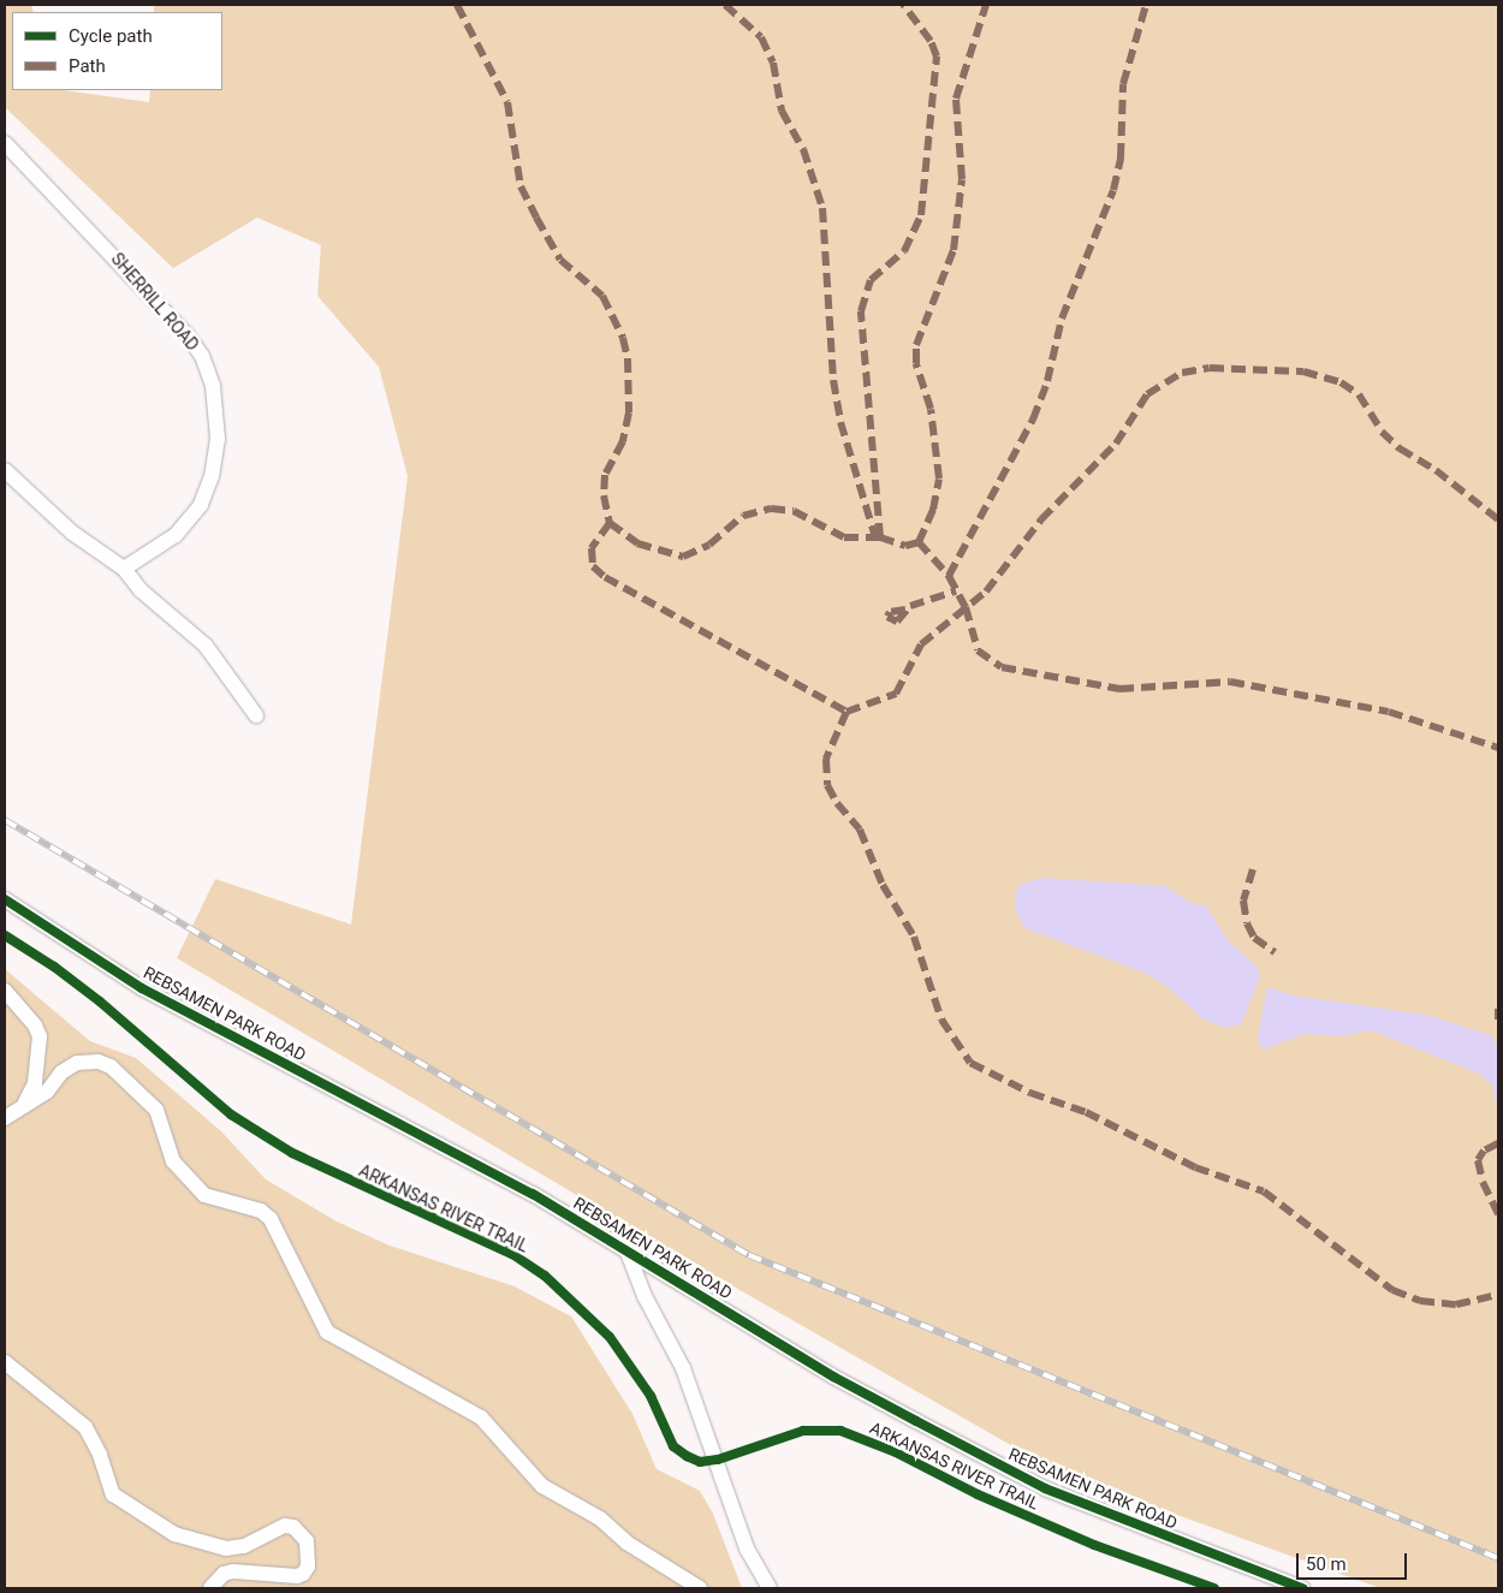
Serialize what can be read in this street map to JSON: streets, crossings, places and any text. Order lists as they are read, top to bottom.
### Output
{
  "streets": {
    "street": ["SHERRILL ROAD", "REBSAMEN PARK ROAD"],
    "cycle path": ["ARKANSAS RIVER TRAIL"]
  },
  "legend": ["Cycle path", "Path"],
  "scale_bar": "50 m"
}
